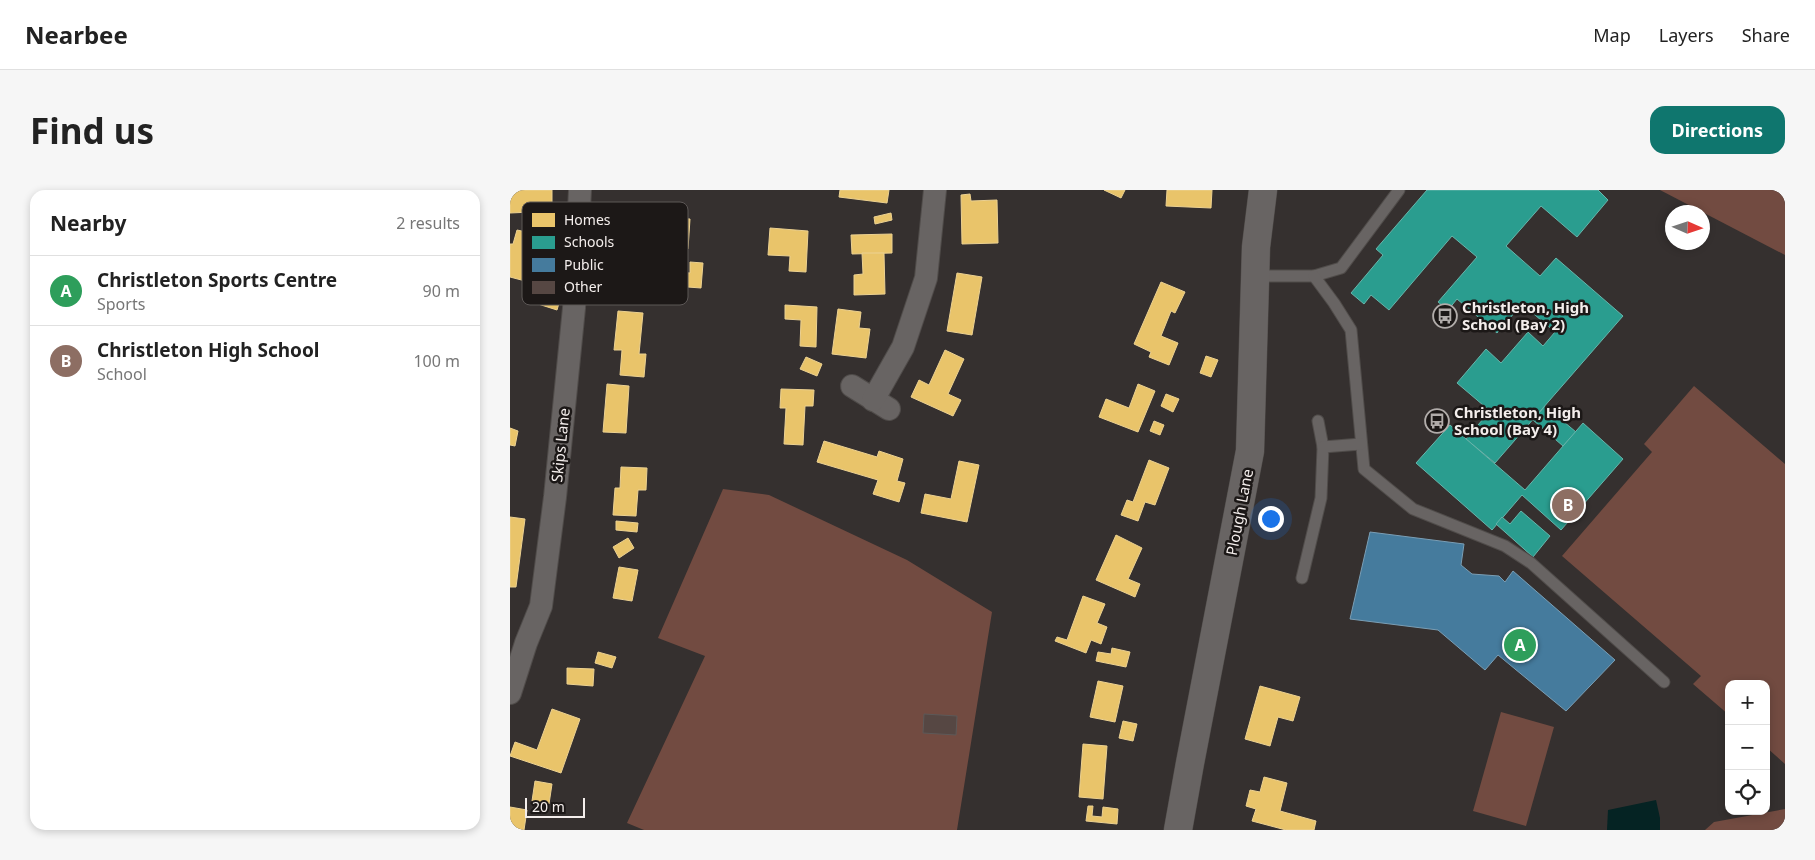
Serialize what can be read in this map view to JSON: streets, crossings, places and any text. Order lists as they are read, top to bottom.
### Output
{
  "streets": {
    "street": ["Skips Lane", "Plough Lane"]
  },
  "places": {
    "bus stop": ["Christleton, High School (Bay 2)", "Christleton, High School (Bay 4)"]
  },
  "legend": [
    "Homes",
    "Schools",
    "Public",
    "Other"
  ],
  "scale_bar": "20 m",
  "north": "right",
  "page": {
    "header": "Nearbee",
    "nav": ["Map", "Layers", "Share"],
    "buttons": "Directions",
    "title": "Find us",
    "heading": ["Nearby", "2 results"],
    "list": [
      {
        "mark": "A",
        "name": "Christleton Sports Centre",
        "note": "Sports",
        "value": "90 m"
      },
      {
        "mark": "B",
        "name": "Christleton High School",
        "note": "School",
        "value": "100 m"
      }
    ],
    "pins": ["B", "A"],
    "map_buttons": ["+", "−"],
    "scale": "20 m"
  }
}
